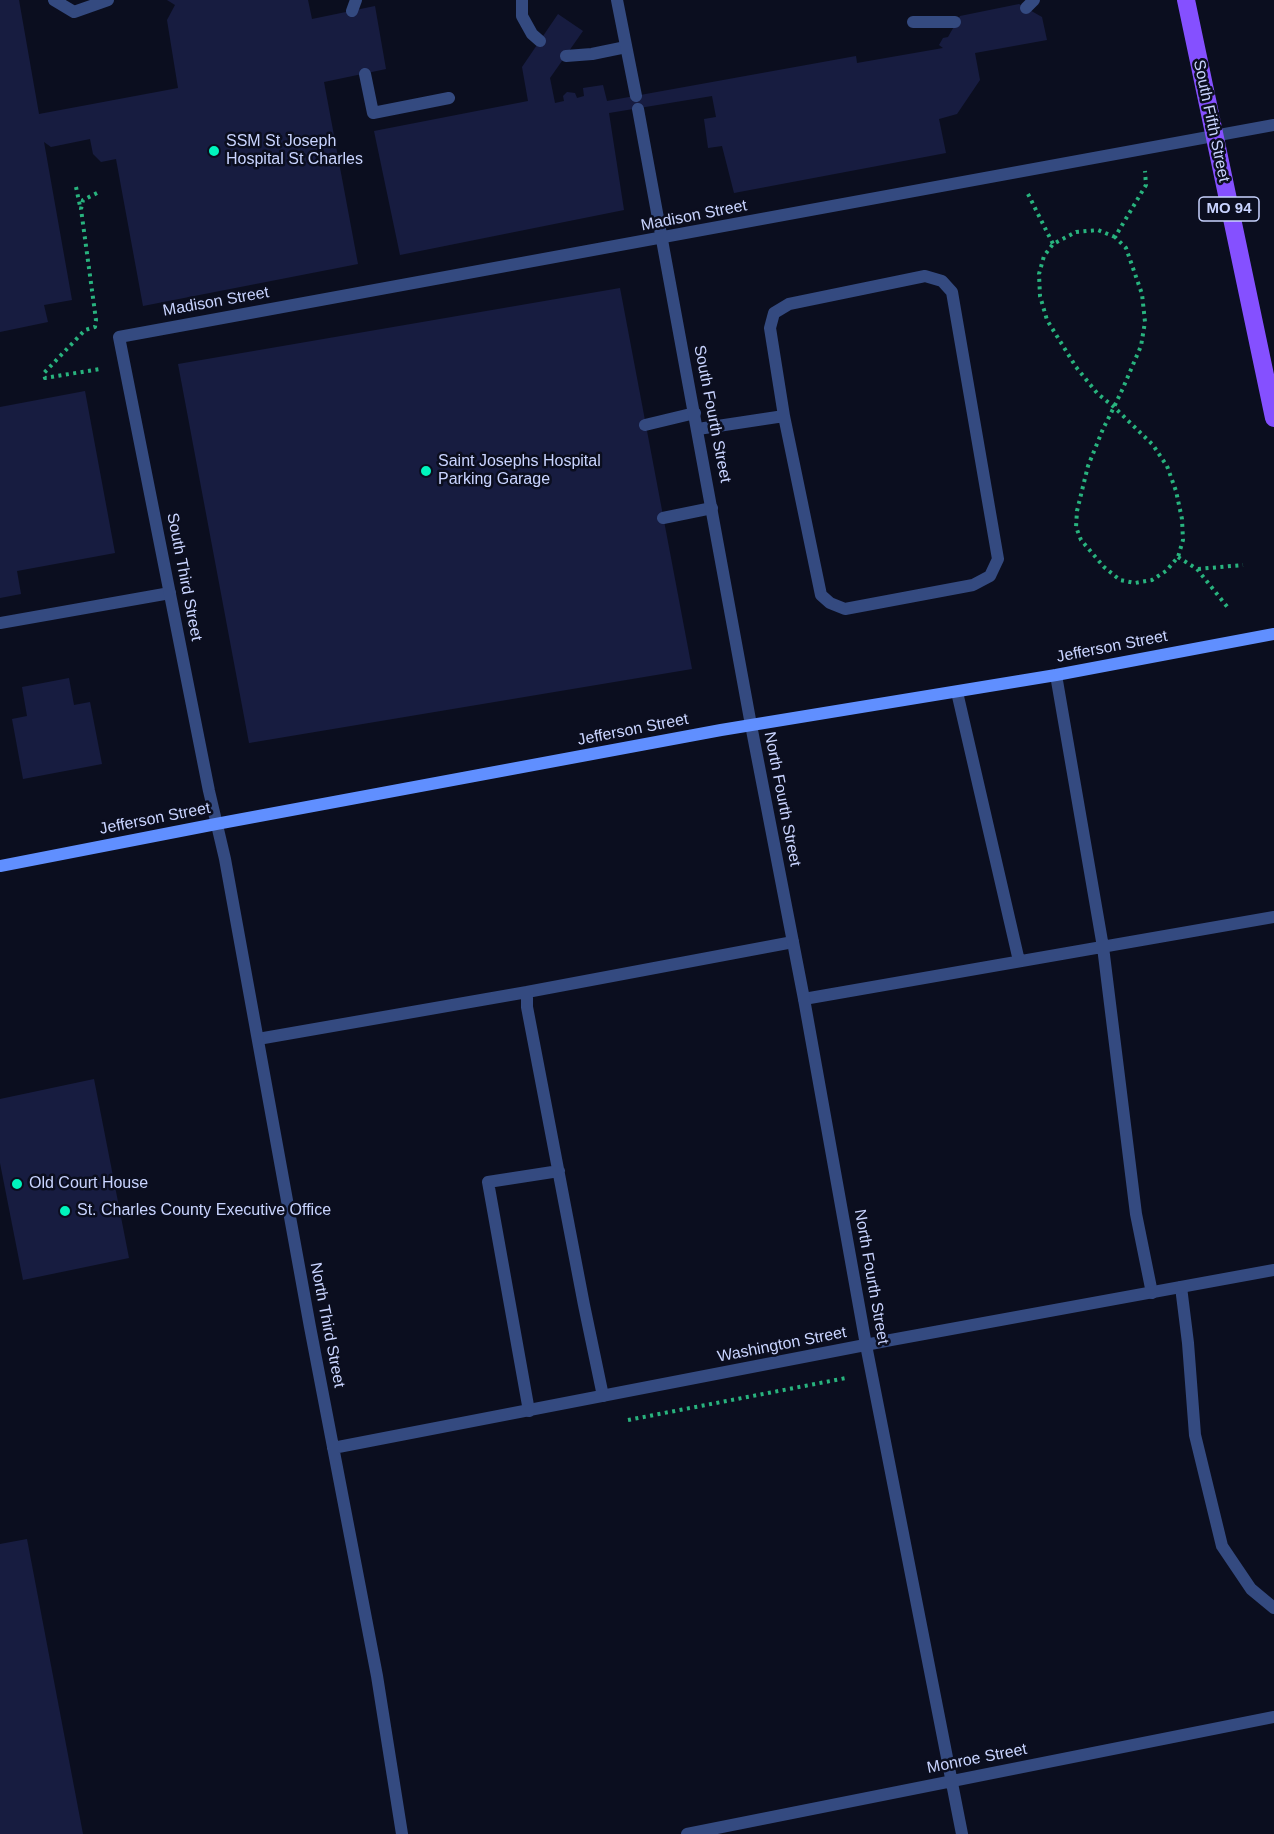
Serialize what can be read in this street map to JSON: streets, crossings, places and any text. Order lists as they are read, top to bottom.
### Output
{
  "streets": {
    "main road": ["South Fifth Street", "MO 94"],
    "street": [
      "Madison Street",
      "South Fourth Street",
      "South Third Street",
      "Jefferson Street",
      "North Fourth Street",
      "North Third Street",
      "Washington Street",
      "Monroe Street"
    ]
  },
  "crossings": [
    ["South Fifth Street", "Madison Street"],
    ["Madison Street", "South Fourth Street"],
    ["Madison Street", "South Third Street"],
    ["South Fourth Street", "Jefferson Street"],
    ["South Fourth Street", "North Fourth Street"],
    ["South Third Street", "Jefferson Street"],
    ["South Third Street", "North Third Street"],
    ["Jefferson Street", "North Fourth Street"],
    ["Jefferson Street", "North Third Street"],
    ["North Fourth Street", "Washington Street"],
    ["North Fourth Street", "Monroe Street"],
    ["North Third Street", "Washington Street"]
  ],
  "places": [
    "SSM St Joseph Hospital St Charles",
    "Saint Josephs Hospital Parking Garage",
    "Old Court House",
    "St. Charles County Executive Office"
  ]
}
